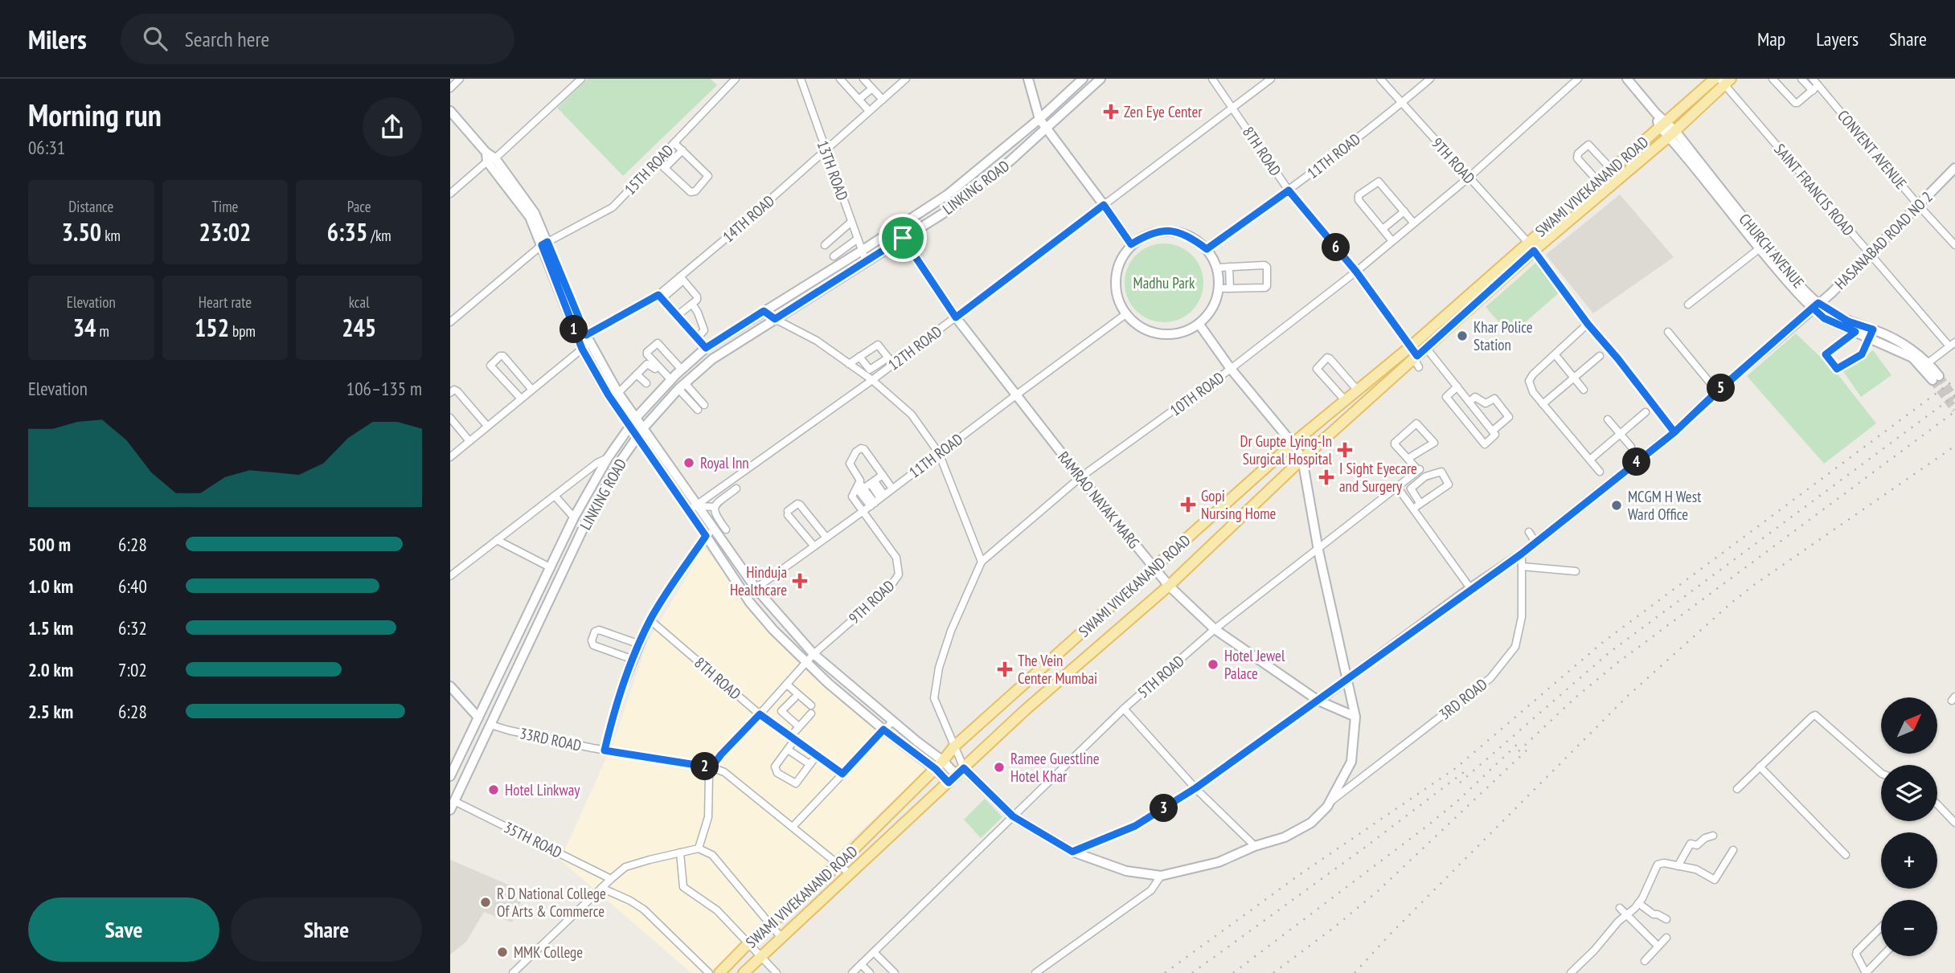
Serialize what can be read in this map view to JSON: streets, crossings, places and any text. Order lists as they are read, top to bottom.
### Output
{
  "streets": {
    "main road": ["SWAMI VIVEKANAND ROAD"],
    "street": [
      "CONVENT AVENUE",
      "8TH ROAD",
      "11TH ROAD",
      "9TH ROAD",
      "15TH ROAD",
      "13TH ROAD",
      "LINKING ROAD",
      "SAINT FRANCIS ROAD",
      "14TH ROAD",
      "HASANABAD ROAD NO 2",
      "CHURCH AVENUE",
      "12TH ROAD",
      "10TH ROAD",
      "RAMRAO NAYAK MARG",
      "5TH ROAD",
      "3RD ROAD",
      "33RD ROAD",
      "35TH ROAD"
    ]
  },
  "crossings": [
    ["CONVENT AVENUE", "HASANABAD ROAD NO 2"],
    ["8TH ROAD", "11TH ROAD"],
    ["8TH ROAD", "SWAMI VIVEKANAND ROAD"],
    ["8TH ROAD", "12TH ROAD"],
    ["8TH ROAD", "10TH ROAD"],
    ["11TH ROAD", "9TH ROAD"],
    ["11TH ROAD", "RAMRAO NAYAK MARG"],
    ["9TH ROAD", "SWAMI VIVEKANAND ROAD"],
    ["9TH ROAD", "HASANABAD ROAD NO 2"],
    ["9TH ROAD", "10TH ROAD"],
    ["13TH ROAD", "LINKING ROAD"],
    ["13TH ROAD", "14TH ROAD"],
    ["SWAMI VIVEKANAND ROAD", "SAINT FRANCIS ROAD"],
    ["SWAMI VIVEKANAND ROAD", "CHURCH AVENUE"],
    ["SWAMI VIVEKANAND ROAD", "10TH ROAD"],
    ["SWAMI VIVEKANAND ROAD", "RAMRAO NAYAK MARG"],
    ["LINKING ROAD", "RAMRAO NAYAK MARG"],
    ["LINKING ROAD", "33RD ROAD"],
    ["LINKING ROAD", "35TH ROAD"],
    ["SAINT FRANCIS ROAD", "HASANABAD ROAD NO 2"],
    ["HASANABAD ROAD NO 2", "CHURCH AVENUE"],
    ["HASANABAD ROAD NO 2", "RAMRAO NAYAK MARG"],
    ["HASANABAD ROAD NO 2", "3RD ROAD"],
    ["12TH ROAD", "RAMRAO NAYAK MARG"],
    ["10TH ROAD", "RAMRAO NAYAK MARG"],
    ["RAMRAO NAYAK MARG", "5TH ROAD"]
  ],
  "parks": ["Madhu Park"],
  "places": {
    "health": [
      "Zen Eye Center",
      "Dr Gupte Lying-In Surgical Hospital",
      "I Sight Eyecare and Surgery",
      "Gopi Nursing Home",
      "Hinduja Healthcare",
      "The Vein Center Mumbai"
    ],
    "other": [
      "Khar Police Station",
      "Royal Inn",
      "MCGM H West Ward Office",
      "Hotel Jewel Palace",
      "Ramee Guestline Hotel Khar",
      "Hotel Linkway",
      "R D National College Of Arts & Commerce",
      "MMK College"
    ]
  },
  "north": "top right",
  "page": {
    "header": "Milers",
    "search": "Search here",
    "nav": ["Map", "Layers", "Share"],
    "heading": ["Morning run", "06:31"],
    "stats": [
      ["Distance", "3.50 km"],
      ["Time", "23:02"],
      ["Pace", "6:35 /km"],
      ["Elevation", "34 m"],
      ["Heart rate", "152 bpm"],
      ["kcal", "245"]
    ],
    "pins": [
      "6",
      "1",
      "5",
      "4",
      "2",
      "3"
    ],
    "chart": ["Elevation", "106–135 m"],
    "list": [
      {
        "name": "500 m",
        "note": "6:28"
      },
      {
        "name": "1.0 km",
        "note": "6:40"
      },
      {
        "name": "1.5 km",
        "note": "6:32"
      },
      {
        "name": "2.0 km",
        "note": "7:02"
      },
      {
        "name": "2.5 km",
        "note": "6:28"
      }
    ],
    "map_buttons": ["+", "−"],
    "buttons": ["Save", "Share"]
  }
}
